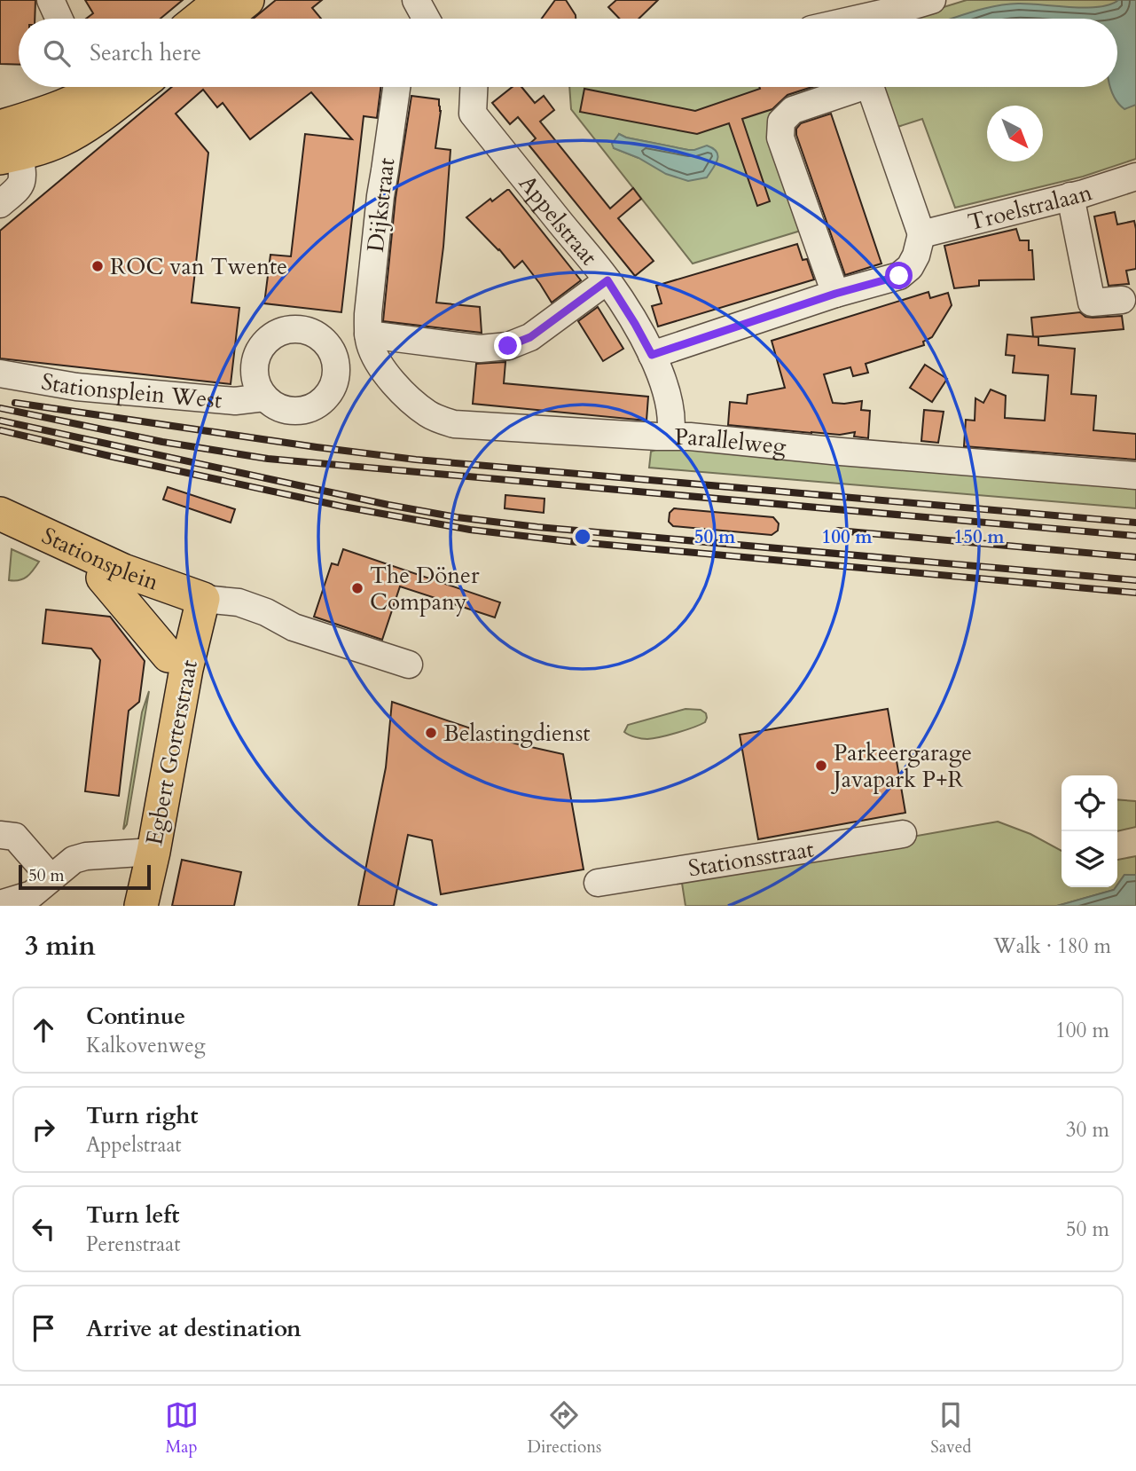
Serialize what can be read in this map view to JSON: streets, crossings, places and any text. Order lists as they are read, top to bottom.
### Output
{
  "streets": {
    "main road": ["Stationsplein", "Egbert Gorterstraat"],
    "street": [
      "Dijkstraat",
      "Troelstralaan",
      "Appelstraat",
      "Stationsplein West",
      "Parallelweg",
      "Stationsstraat"
    ]
  },
  "crossings": [
    ["Dijkstraat", "Parallelweg"],
    ["Appelstraat", "Parallelweg"],
    ["Stationsplein", "Egbert Gorterstraat"]
  ],
  "places": [
    "ROC van Twente",
    "The Döner Company",
    "Belastingdienst",
    "Parkeergarage Javapark P+R"
  ],
  "scale_bar": "50 m",
  "north": "bottom right",
  "page": {
    "search": "Search here",
    "scale": "50 m",
    "heading": ["3 min", "Walk · 180 m"],
    "list": [
      ["Continue", "Kalkovenweg", "100 m"],
      ["Turn right", "Appelstraat", "30 m"],
      ["Turn left", "Perenstraat", "50 m"],
      "Arrive at destination"
    ],
    "nav": ["Map", "Directions", "Saved"]
  },
  "rings": ["50 m", "100 m", "150 m"]
}
